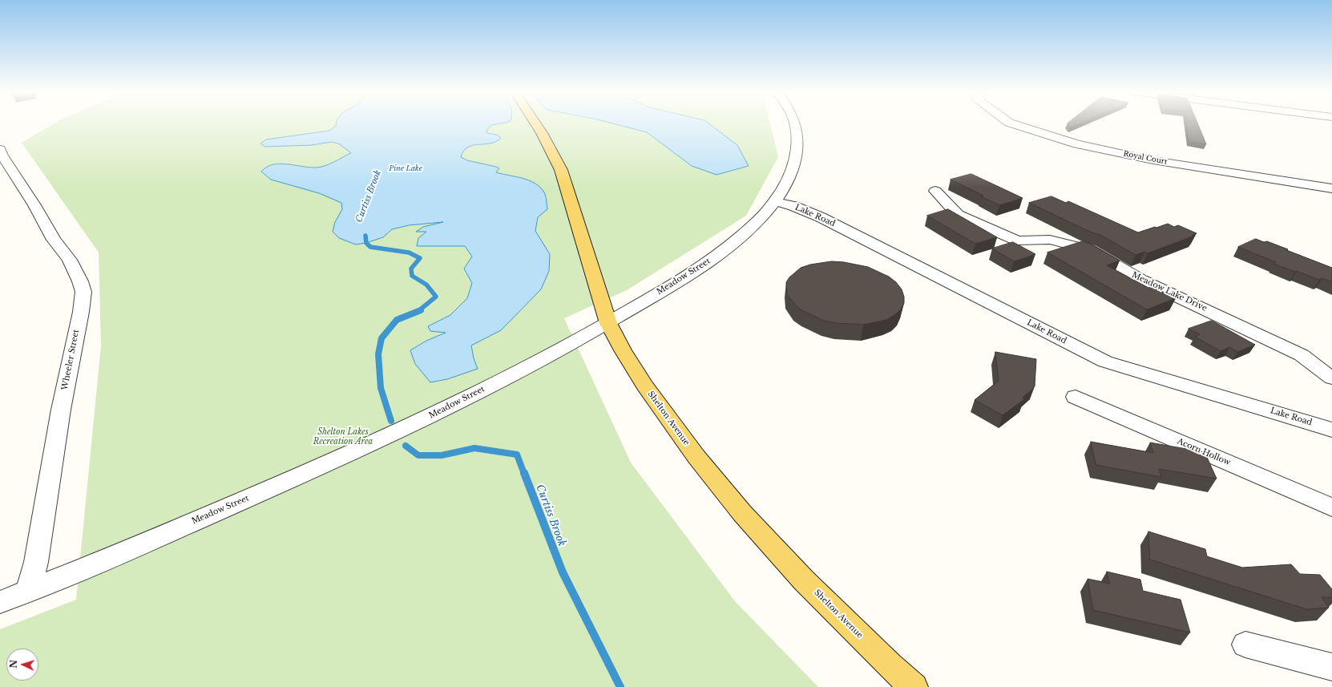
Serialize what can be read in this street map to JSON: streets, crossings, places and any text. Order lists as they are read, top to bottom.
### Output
{
  "streets": {
    "main road": ["Shelton Avenue"],
    "street": [
      "Royal Court",
      "Lake Road",
      "Meadow Street",
      "Meadow Lake Drive",
      "Wheeler Street",
      "Acorn Hollow"
    ]
  },
  "crossings": [
    ["Lake Road", "Meadow Street"],
    ["Meadow Street", "Wheeler Street"],
    ["Meadow Street", "Shelton Avenue"]
  ],
  "water": ["Pine Lake", "Curtiss Brook"],
  "parks": ["Shelton Lakes Recreation Area"],
  "north": "left"
}
